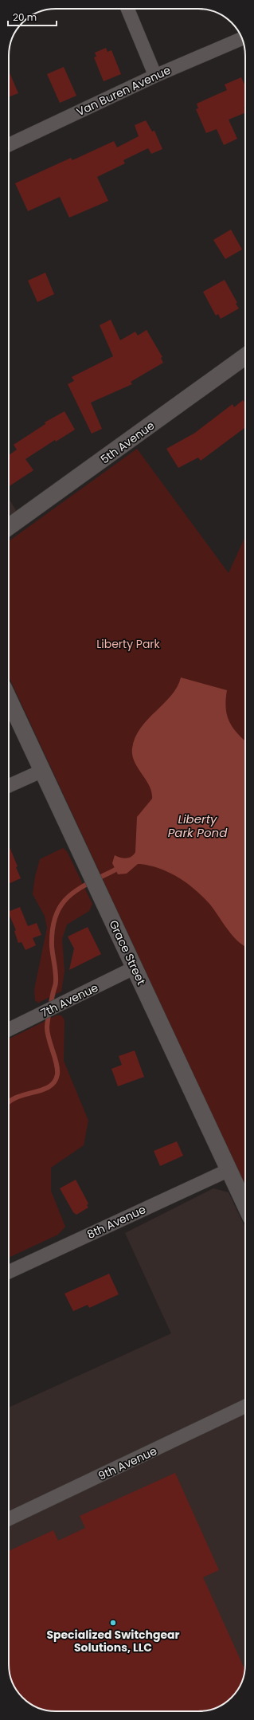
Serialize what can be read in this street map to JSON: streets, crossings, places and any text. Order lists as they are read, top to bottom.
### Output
{
  "streets": {
    "street": [
      "Van Buren Avenue",
      "5th Avenue",
      "Grace Street",
      "7th Avenue",
      "8th Avenue",
      "9th Avenue"
    ]
  },
  "crossings": [
    ["Grace Street", "7th Avenue"],
    ["Grace Street", "8th Avenue"]
  ],
  "water": ["Liberty Park Pond"],
  "parks": ["Liberty Park"],
  "places": ["Specialized Switchgear Solutions, LLC"],
  "scale_bar": "20 m"
}
